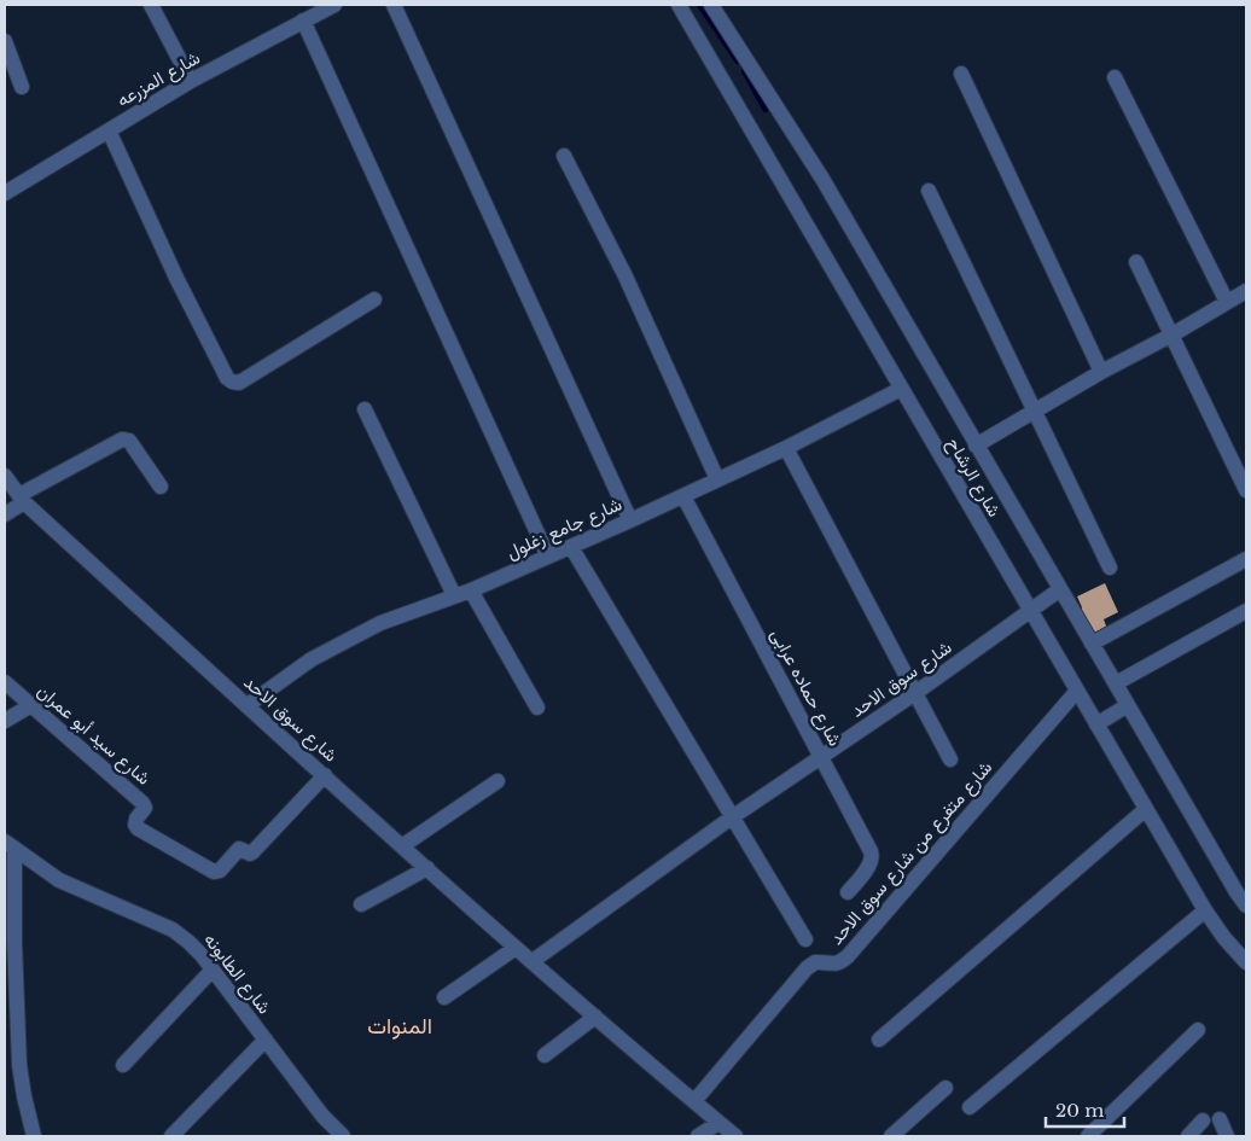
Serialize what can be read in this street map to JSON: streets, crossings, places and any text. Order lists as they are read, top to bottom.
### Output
{
  "streets": {
    "street": [
      "شارع المزرعه",
      "شارع الرشاح",
      "شارع جامع زغلول",
      "شارع سوق الاحد",
      "شارع حماده عرابى",
      "شارع سيد أبو عمران",
      "شارع متفرع من شارع سوق الاحد",
      "شارع الطابونه"
    ]
  },
  "crossings": [
    ["شارع الرشاح", "شارع جامع زغلول"],
    ["شارع الرشاح", "شارع سوق الاحد"],
    ["شارع الرشاح", "شارع متفرع من شارع سوق الاحد"],
    ["شارع جامع زغلول", "شارع سوق الاحد"],
    ["شارع جامع زغلول", "شارع حماده عرابى"],
    ["شارع سوق الاحد", "شارع حماده عرابى"],
    ["شارع سوق الاحد", "شارع سيد أبو عمران"],
    ["شارع سوق الاحد", "شارع متفرع من شارع سوق الاحد"]
  ],
  "districts": ["المنوات"],
  "scale_bar": "20 m"
}
